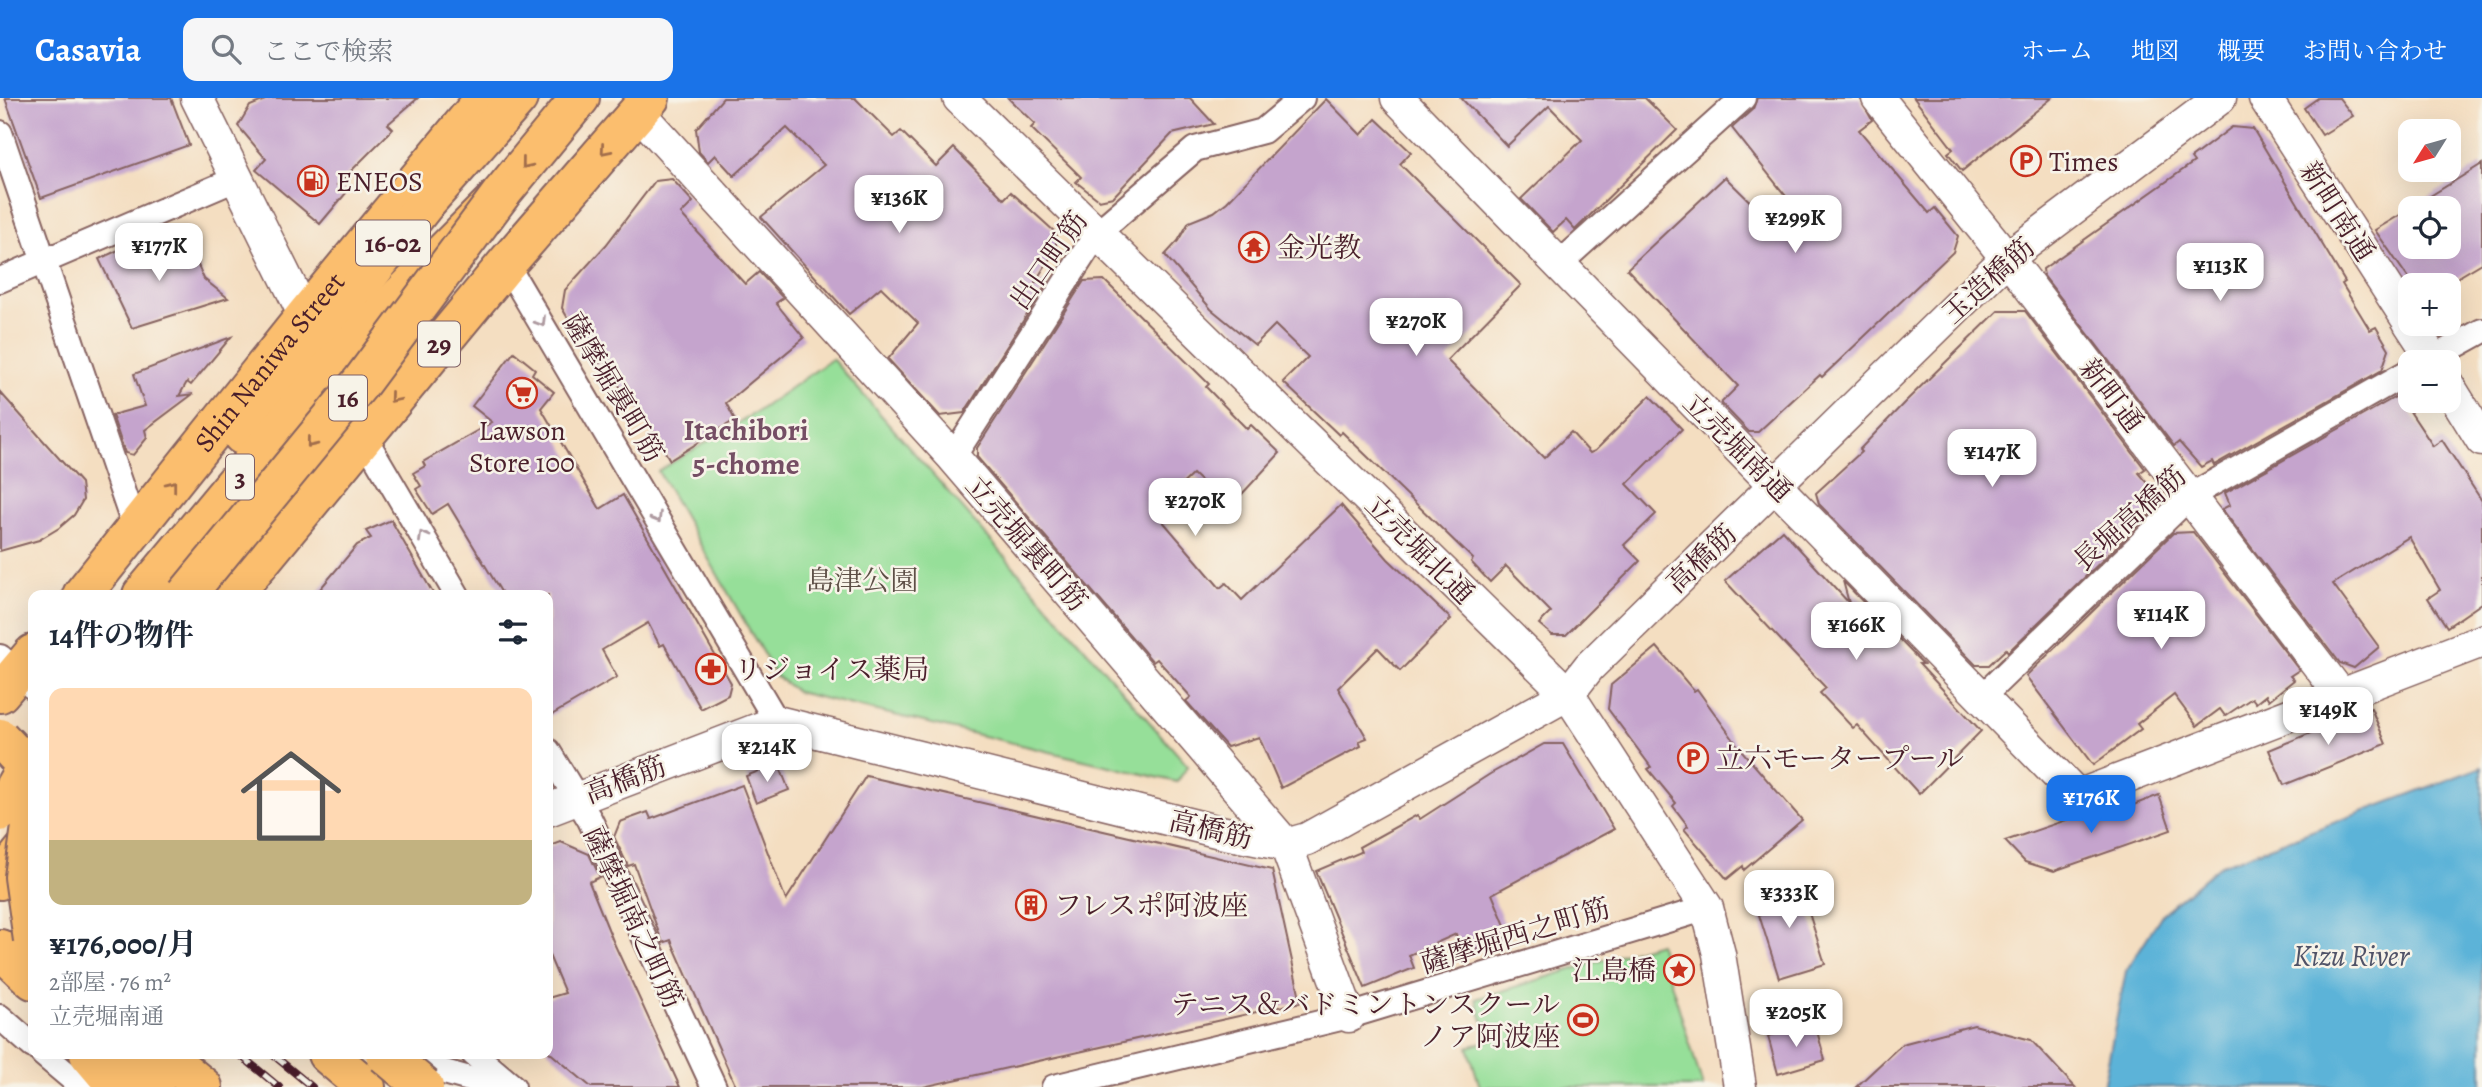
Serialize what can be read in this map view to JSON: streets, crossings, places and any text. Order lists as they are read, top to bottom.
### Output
{
  "streets": {
    "main road": [
      "16-02",
      "29",
      "Shin Naniwa Street",
      "16",
      "3"
    ],
    "street": [
      "新町南通",
      "出口町筋",
      "玉造橋筋",
      "薩摩堀裏町筋",
      "新町通",
      "立売堀南通",
      "長堀高橋筋",
      "立売堀裏町筋",
      "立売堀北通",
      "高橋筋",
      "薩摩堀南之町筋",
      "薩摩堀西之町筋"
    ]
  },
  "crossings": [
    ["16-02", "3"],
    ["出口町筋", "立売堀裏町筋"],
    ["出口町筋", "立売堀北通"],
    ["玉造橋筋", "新町通"],
    ["玉造橋筋", "立売堀南通"],
    ["玉造橋筋", "高橋筋"],
    ["29", "薩摩堀裏町筋"],
    ["29", "立売堀裏町筋"],
    ["薩摩堀裏町筋", "高橋筋"],
    ["新町通", "立売堀南通"],
    ["新町通", "長堀高橋筋"],
    ["16", "3"],
    ["立売堀南通", "長堀高橋筋"],
    ["立売堀南通", "高橋筋"],
    ["立売堀裏町筋", "高橋筋"],
    ["立売堀裏町筋", "薩摩堀西之町筋"],
    ["立売堀北通", "高橋筋"],
    ["立売堀北通", "薩摩堀西之町筋"],
    ["高橋筋", "薩摩堀南之町筋"]
  ],
  "districts": ["Itachibori 5-chome"],
  "water": ["Kizu River"],
  "parks": ["島津公園"],
  "places": {
    "parking": ["Times", "立六モータープール"],
    "fuel station": ["ENEOS"],
    "temple": ["金光教"],
    "supermarket": ["Lawson Store 100"],
    "pharmacy": ["リジョイス薬局"],
    "building": ["フレスポ阿波座"],
    "place": ["江島橋"],
    "sports": ["テニス＆バドミントンスクール ノア阿波座"]
  },
  "north": "bottom left",
  "page": {
    "header": "Casavia",
    "search": "ここで検索",
    "nav": [
      "ホーム",
      "地図",
      "概要",
      "お問い合わせ"
    ],
    "map_buttons": ["+", "−"],
    "price": [
      "¥136K",
      "¥299K",
      "¥177K",
      "¥113K",
      "¥270K",
      "¥147K",
      "¥270K",
      "¥114K",
      "¥166K",
      "¥149K",
      "¥214K",
      "¥176K",
      "¥333K",
      "¥205K"
    ],
    "heading": "14件の物件",
    "list": [
      {
        "name": "¥176,000/月",
        "note": "2部屋 · 76 m² · 立売堀南通"
      }
    ]
  }
}
